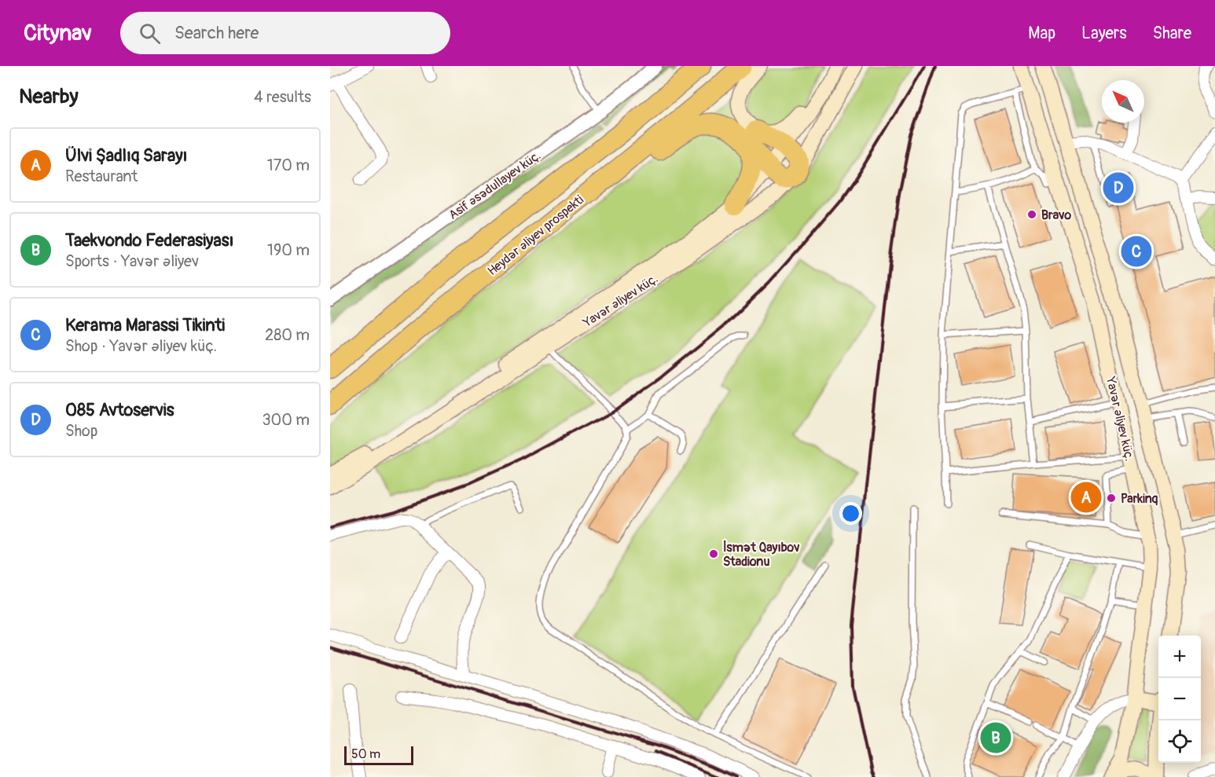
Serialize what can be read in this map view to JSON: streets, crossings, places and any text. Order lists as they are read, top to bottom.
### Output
{
  "streets": {
    "highway": ["Heydər Əliyev prospekti"],
    "main road": ["Yavər Əliyev küç."],
    "street": ["Asif Əsədullayev küç."]
  },
  "places": ["Bravo", "Parkinq", "İsmət Qayıbov Stadionu"],
  "scale_bar": "50 m",
  "north": "top left",
  "page": {
    "header": "Citynav",
    "search": "Search here",
    "nav": ["Map", "Layers", "Share"],
    "heading": ["Nearby", "4 results"],
    "list": [
      {
        "mark": "A",
        "name": "Ülvi Şadlıq Sarayı",
        "note": "Restaurant",
        "value": "170 m"
      },
      {
        "mark": "B",
        "name": "Taekvondo Federasiyası",
        "note": "Sports · Yavər Əliyev",
        "value": "190 m"
      },
      {
        "mark": "C",
        "name": "Kerama Marassi Tikinti",
        "note": "Shop · Yavər Əliyev küç.",
        "value": "280 m"
      },
      {
        "mark": "D",
        "name": "085 Avtoservis",
        "note": "Shop",
        "value": "300 m"
      }
    ],
    "pins": [
      "D",
      "C",
      "A",
      "B"
    ],
    "map_buttons": ["+", "−"],
    "scale": "50 m"
  }
}
